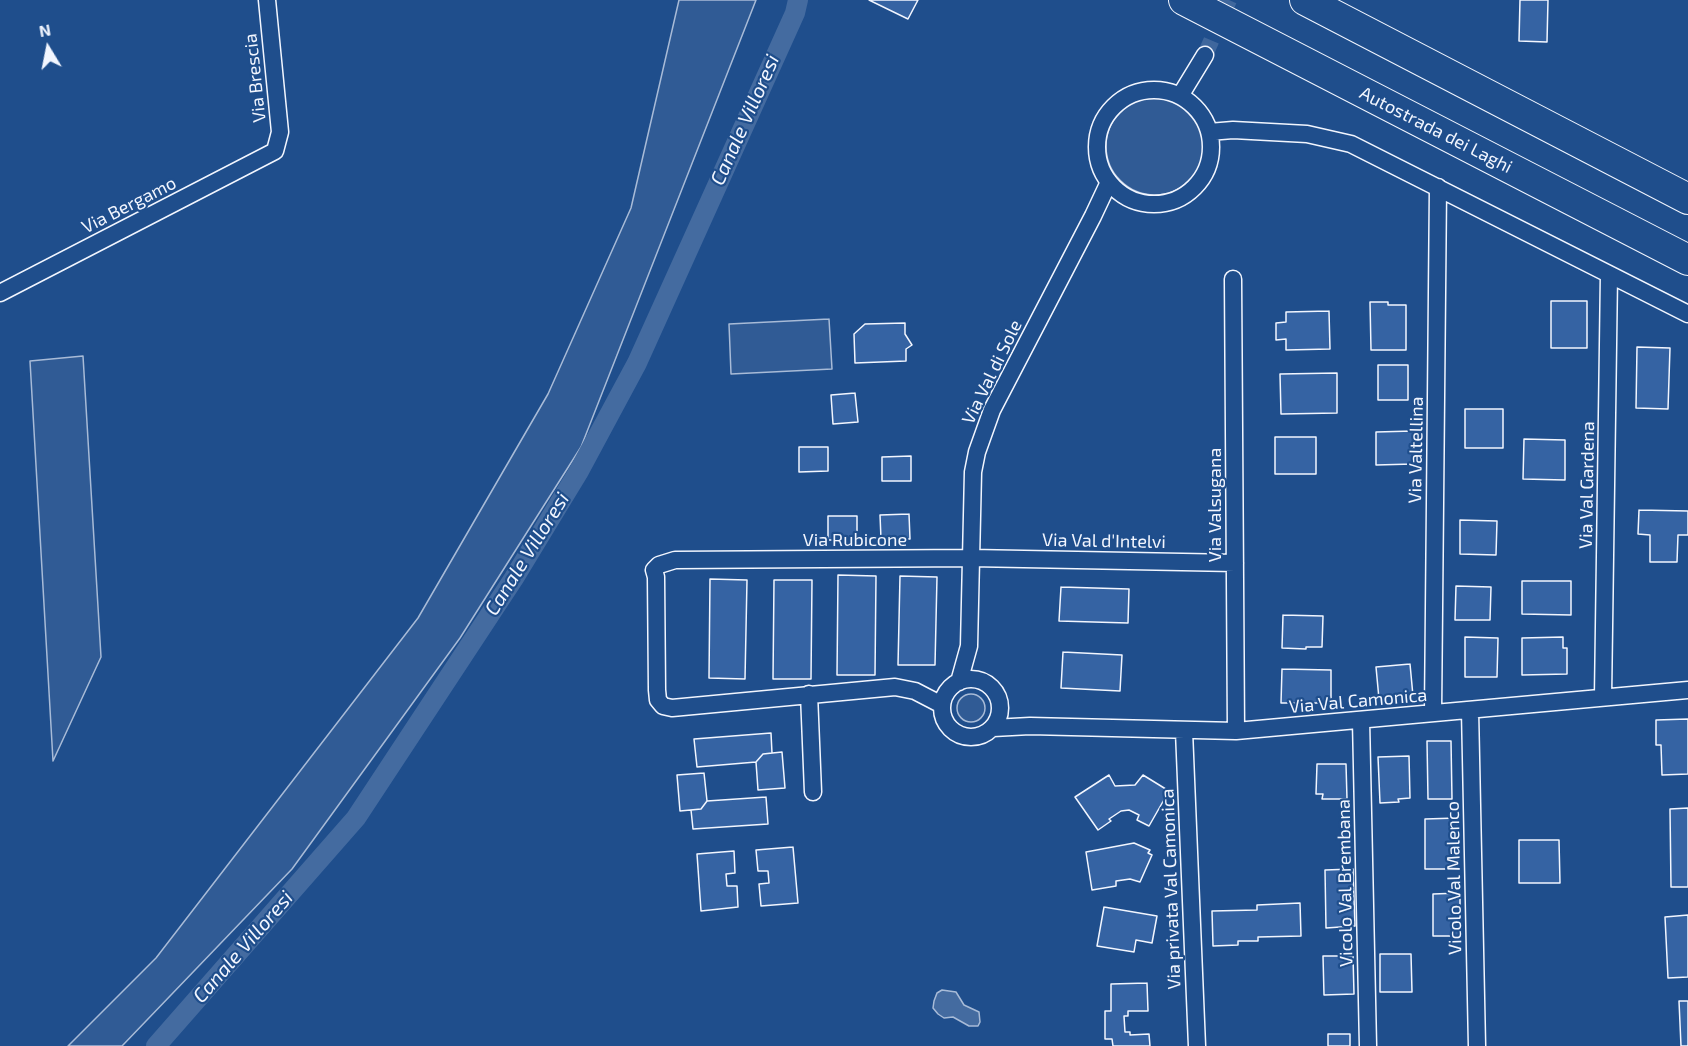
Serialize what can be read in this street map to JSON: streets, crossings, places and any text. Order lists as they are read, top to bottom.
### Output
{
  "streets": {
    "highway": ["Autostrada dei Laghi"],
    "street": [
      "Via Brescia",
      "Via Bergamo",
      "Via Val di Sole",
      "Via Valtellina",
      "Via Val Gardena",
      "Via Valsugana",
      "Via Rubicone",
      "Via Val d'Intelvi",
      "Via Val Camonica",
      "Vicolo Val Malenco",
      "Vicolo Val Brembana",
      "Via privata Val Camonica"
    ]
  },
  "crossings": [
    ["Via Brescia", "Via Bergamo"],
    ["Via Val di Sole", "Via Rubicone"],
    ["Via Val di Sole", "Via Val d'Intelvi"],
    ["Via Valtellina", "Via Val Camonica"],
    ["Via Val Gardena", "Via Val Camonica"],
    ["Via Valsugana", "Via Val d'Intelvi"],
    ["Via Valsugana", "Via Val Camonica"],
    ["Via Rubicone", "Via Val d'Intelvi"],
    ["Via Val Camonica", "Vicolo Val Malenco"],
    ["Via Val Camonica", "Vicolo Val Brembana"],
    ["Via Val Camonica", "Via privata Val Camonica"]
  ],
  "water": ["Canale Villoresi"],
  "north": "top"
}
